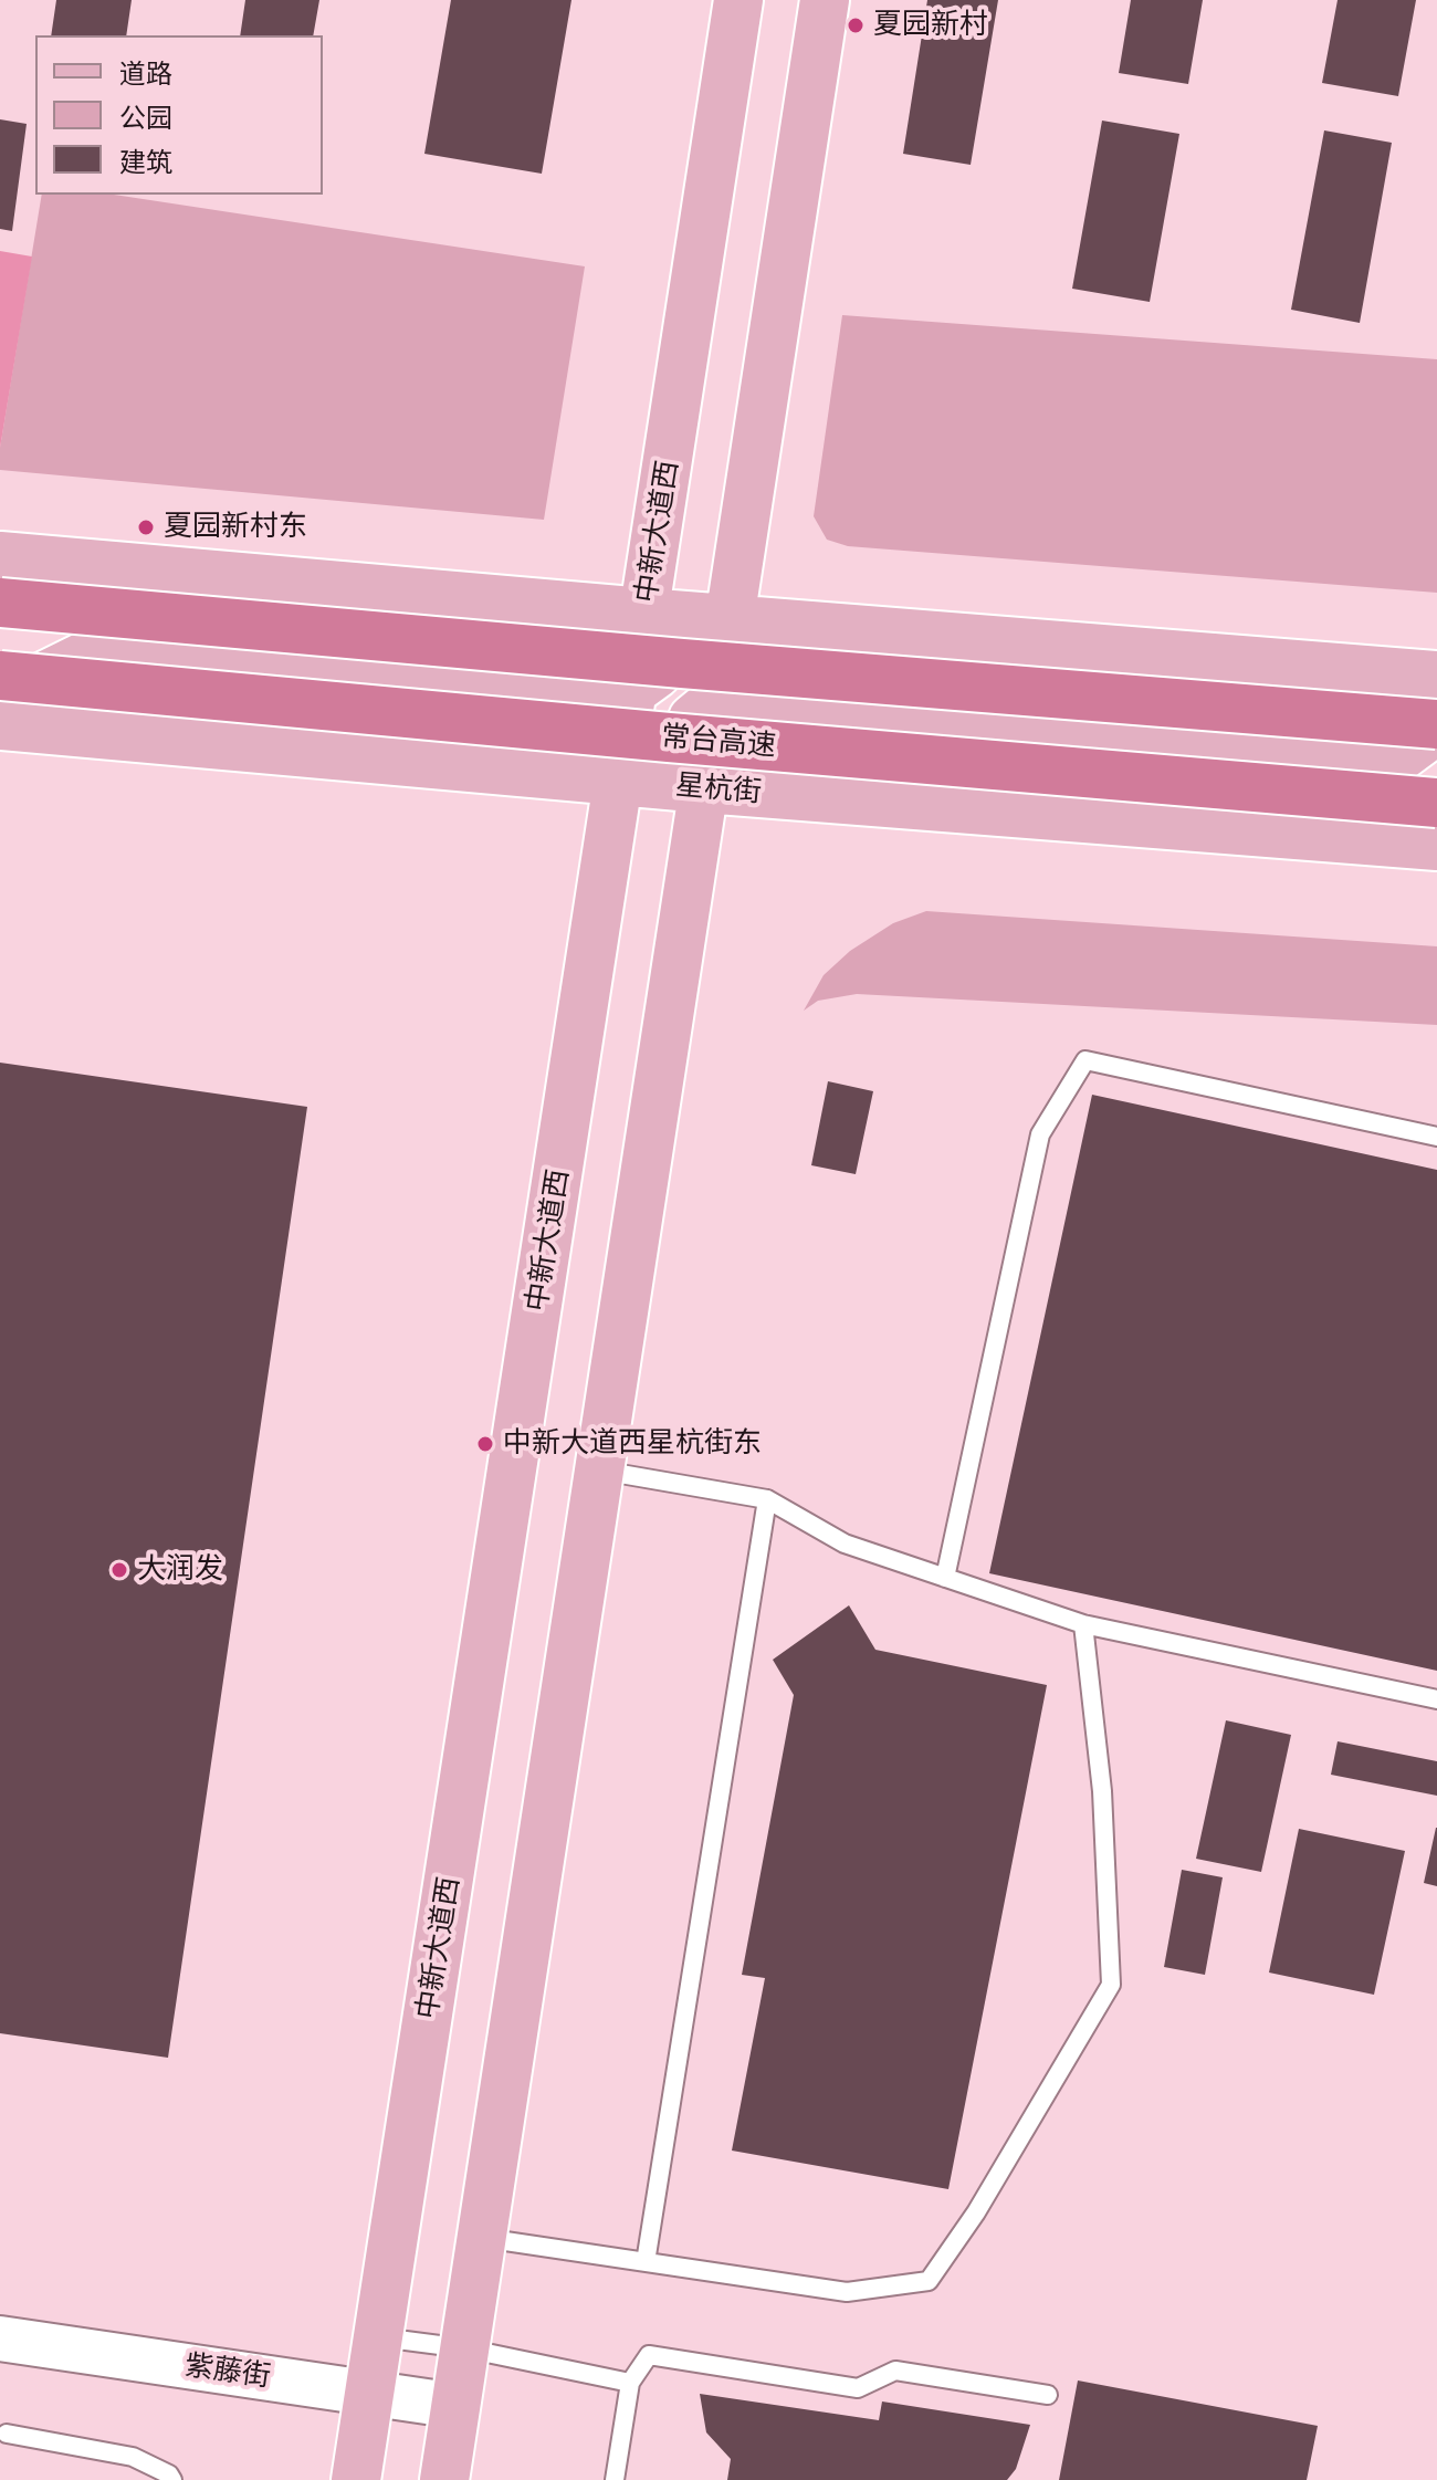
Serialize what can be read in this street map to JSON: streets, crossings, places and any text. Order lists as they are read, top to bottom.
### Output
{
  "streets": {
    "highway": ["常台高速"],
    "main road": ["中新大道西", "星杭街"],
    "street": ["紫藤街"]
  },
  "crossings": [
    ["中新大道西", "星杭街"],
    ["中新大道西", "紫藤街"]
  ],
  "places": [
    "夏园新村",
    "夏园新村东",
    "中新大道西星杭街东",
    "大润发"
  ],
  "legend": ["道路", "公园", "建筑"]
}
